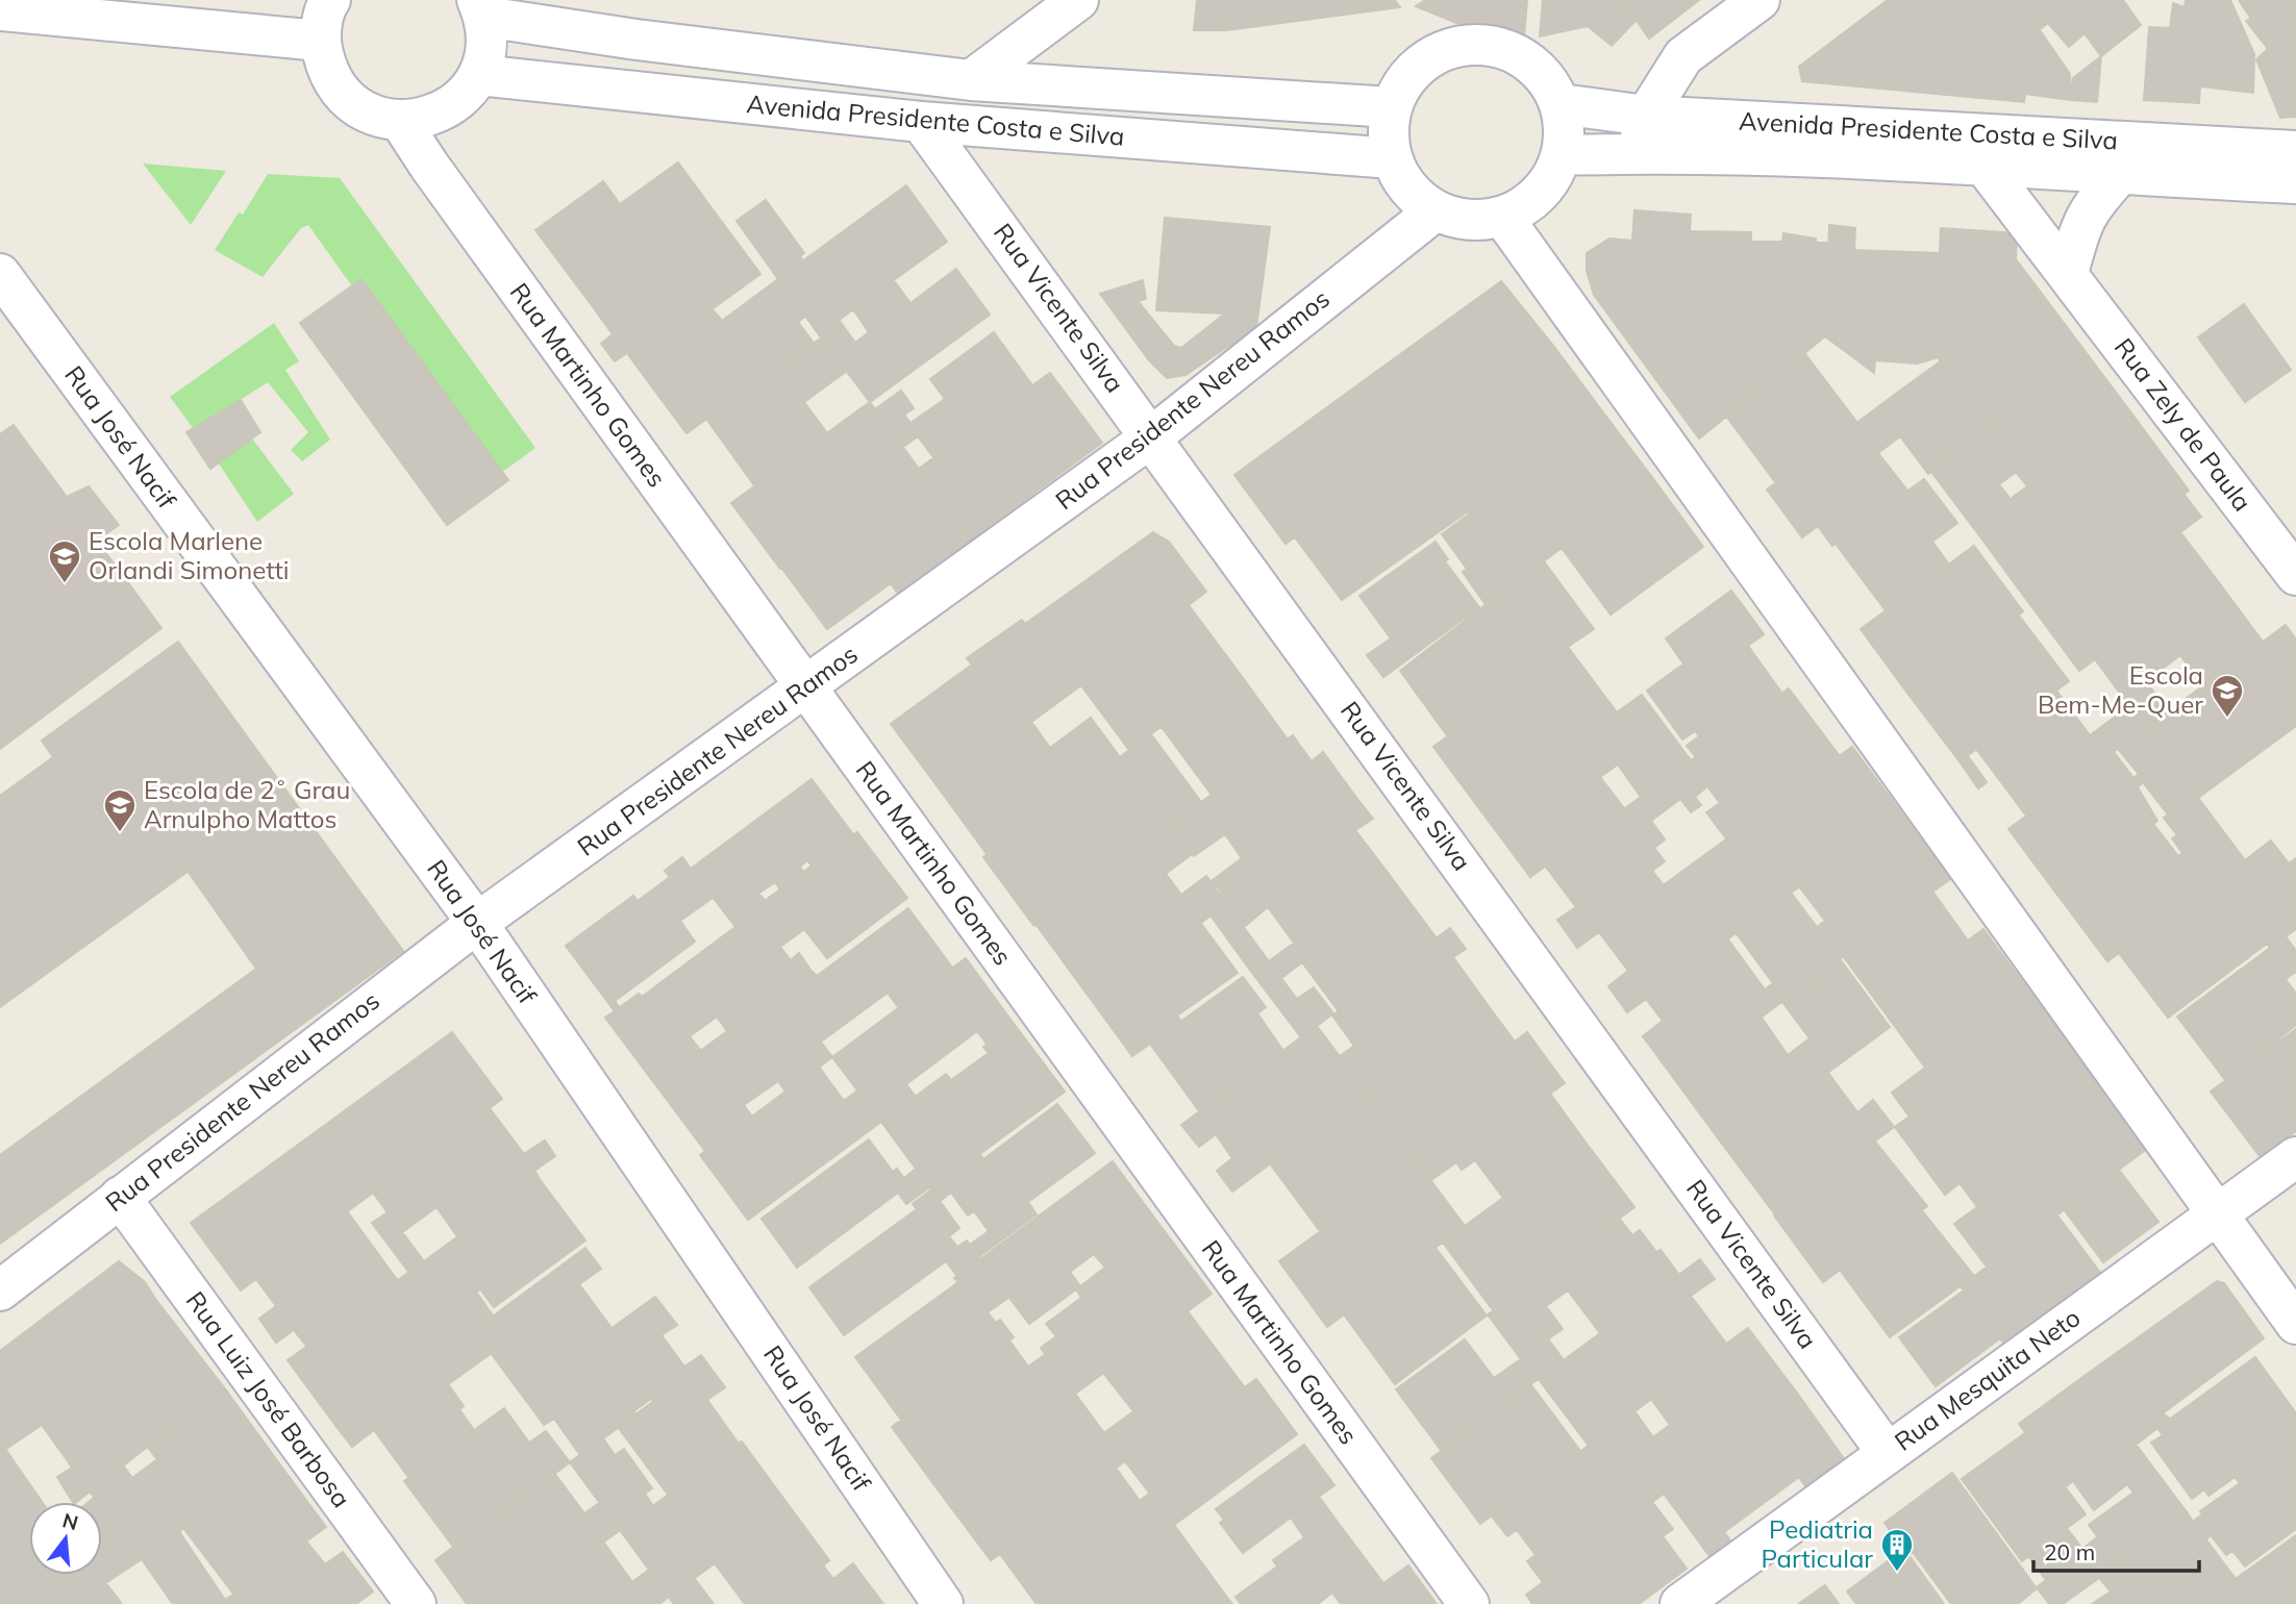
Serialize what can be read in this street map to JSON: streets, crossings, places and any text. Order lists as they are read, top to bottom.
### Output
{
  "streets": {
    "street": [
      "Avenida Presidente Costa e Silva",
      "Rua Vicente Silva",
      "Rua Martinho Gomes",
      "Rua Presidente Nereu Ramos",
      "Rua Zely de Paula",
      "Rua José Nacif",
      "Rua Mesquita Neto",
      "Rua Luiz José Barbosa"
    ]
  },
  "crossings": [
    ["Avenida Presidente Costa e Silva", "Rua Vicente Silva"],
    ["Avenida Presidente Costa e Silva", "Rua Presidente Nereu Ramos"],
    ["Avenida Presidente Costa e Silva", "Rua Zely de Paula"],
    ["Rua Vicente Silva", "Rua Presidente Nereu Ramos"],
    ["Rua Vicente Silva", "Rua Mesquita Neto"],
    ["Rua Martinho Gomes", "Rua Presidente Nereu Ramos"],
    ["Rua Presidente Nereu Ramos", "Rua José Nacif"],
    ["Rua Presidente Nereu Ramos", "Rua Luiz José Barbosa"]
  ],
  "places": {
    "school or university": ["Escola Marlene Orlandi Simonetti", "Escola Bem-Me-Quer", "Escola de 2˚ Grau Arnulpho Mattos"],
    "building": ["Pediatria Particular"]
  },
  "scale_bar": "20 m",
  "north": "top"
}
